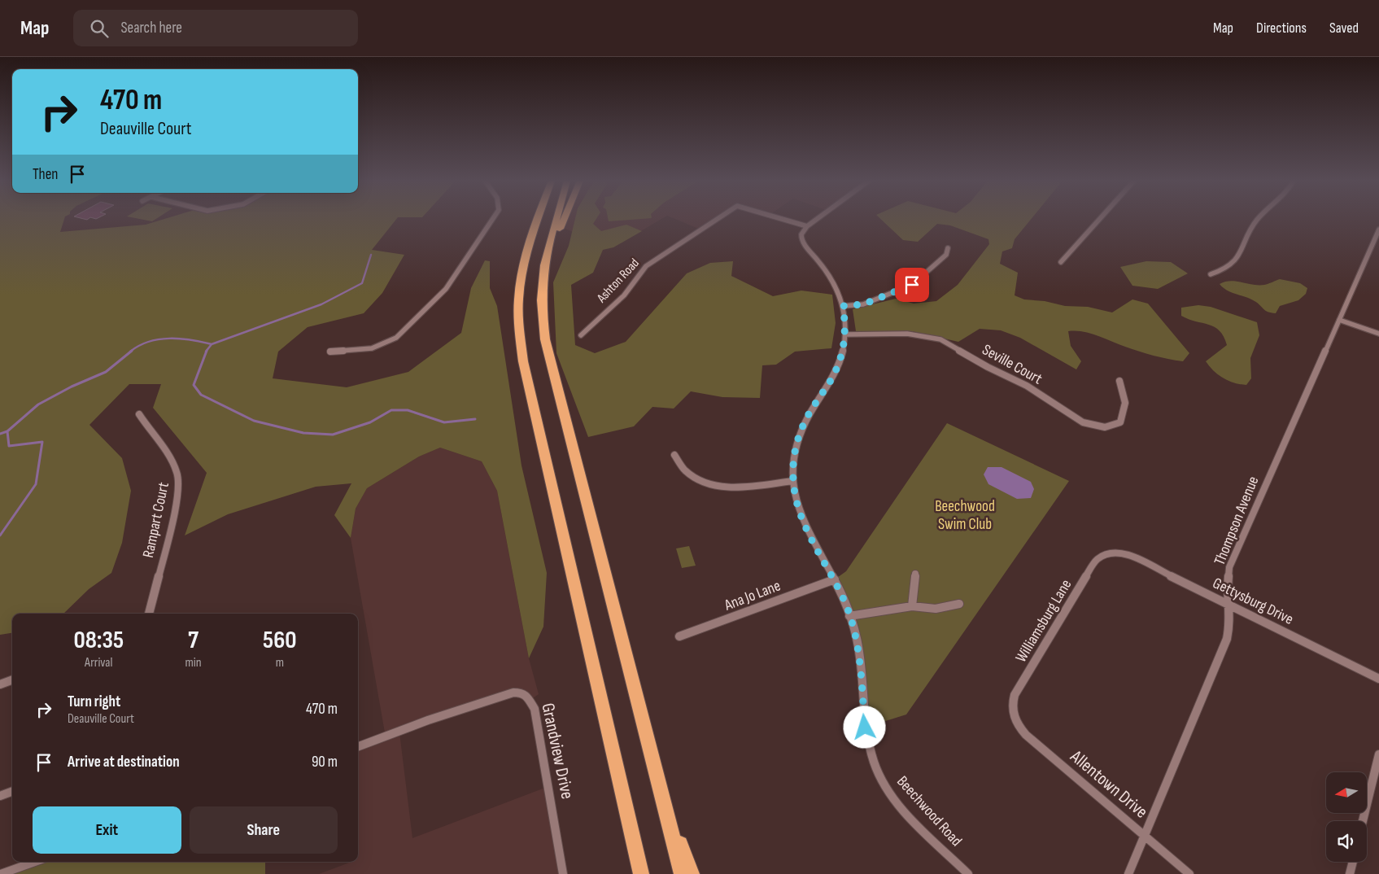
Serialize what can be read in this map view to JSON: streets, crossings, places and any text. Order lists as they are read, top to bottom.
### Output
{
  "streets": {
    "street": [
      "Ashton Road",
      "Seville Court",
      "Rampart Court",
      "Thompson Avenue",
      "Ana Jo Lane",
      "Gettysburg Drive",
      "Williamsburg Lane",
      "Grandview Drive",
      "Allentown Drive",
      "Beechwood Road"
    ]
  },
  "crossings": [
    ["Ashton Road", "Beechwood Road"],
    ["Seville Court", "Beechwood Road"],
    ["Thompson Avenue", "Gettysburg Drive"],
    ["Thompson Avenue", "Allentown Drive"],
    ["Ana Jo Lane", "Beechwood Road"],
    ["Gettysburg Drive", "Williamsburg Lane"],
    ["Williamsburg Lane", "Allentown Drive"]
  ],
  "parks": ["Beechwood Swim Club"],
  "north": "left",
  "page": {
    "header": "Map",
    "search": "Search here",
    "nav": ["Map", "Directions", "Saved"],
    "turn": ["470 m", "Deauville Court"],
    "then": "Then",
    "eta": [
      "08:35",
      "Arrival",
      "7",
      "min",
      "560",
      "m"
    ],
    "list": [
      {
        "name": "Turn right",
        "note": "Deauville Court",
        "value": "470 m"
      },
      {
        "name": "Arrive at destination",
        "value": "90 m"
      }
    ],
    "buttons": ["Exit", "Share"]
  }
}
